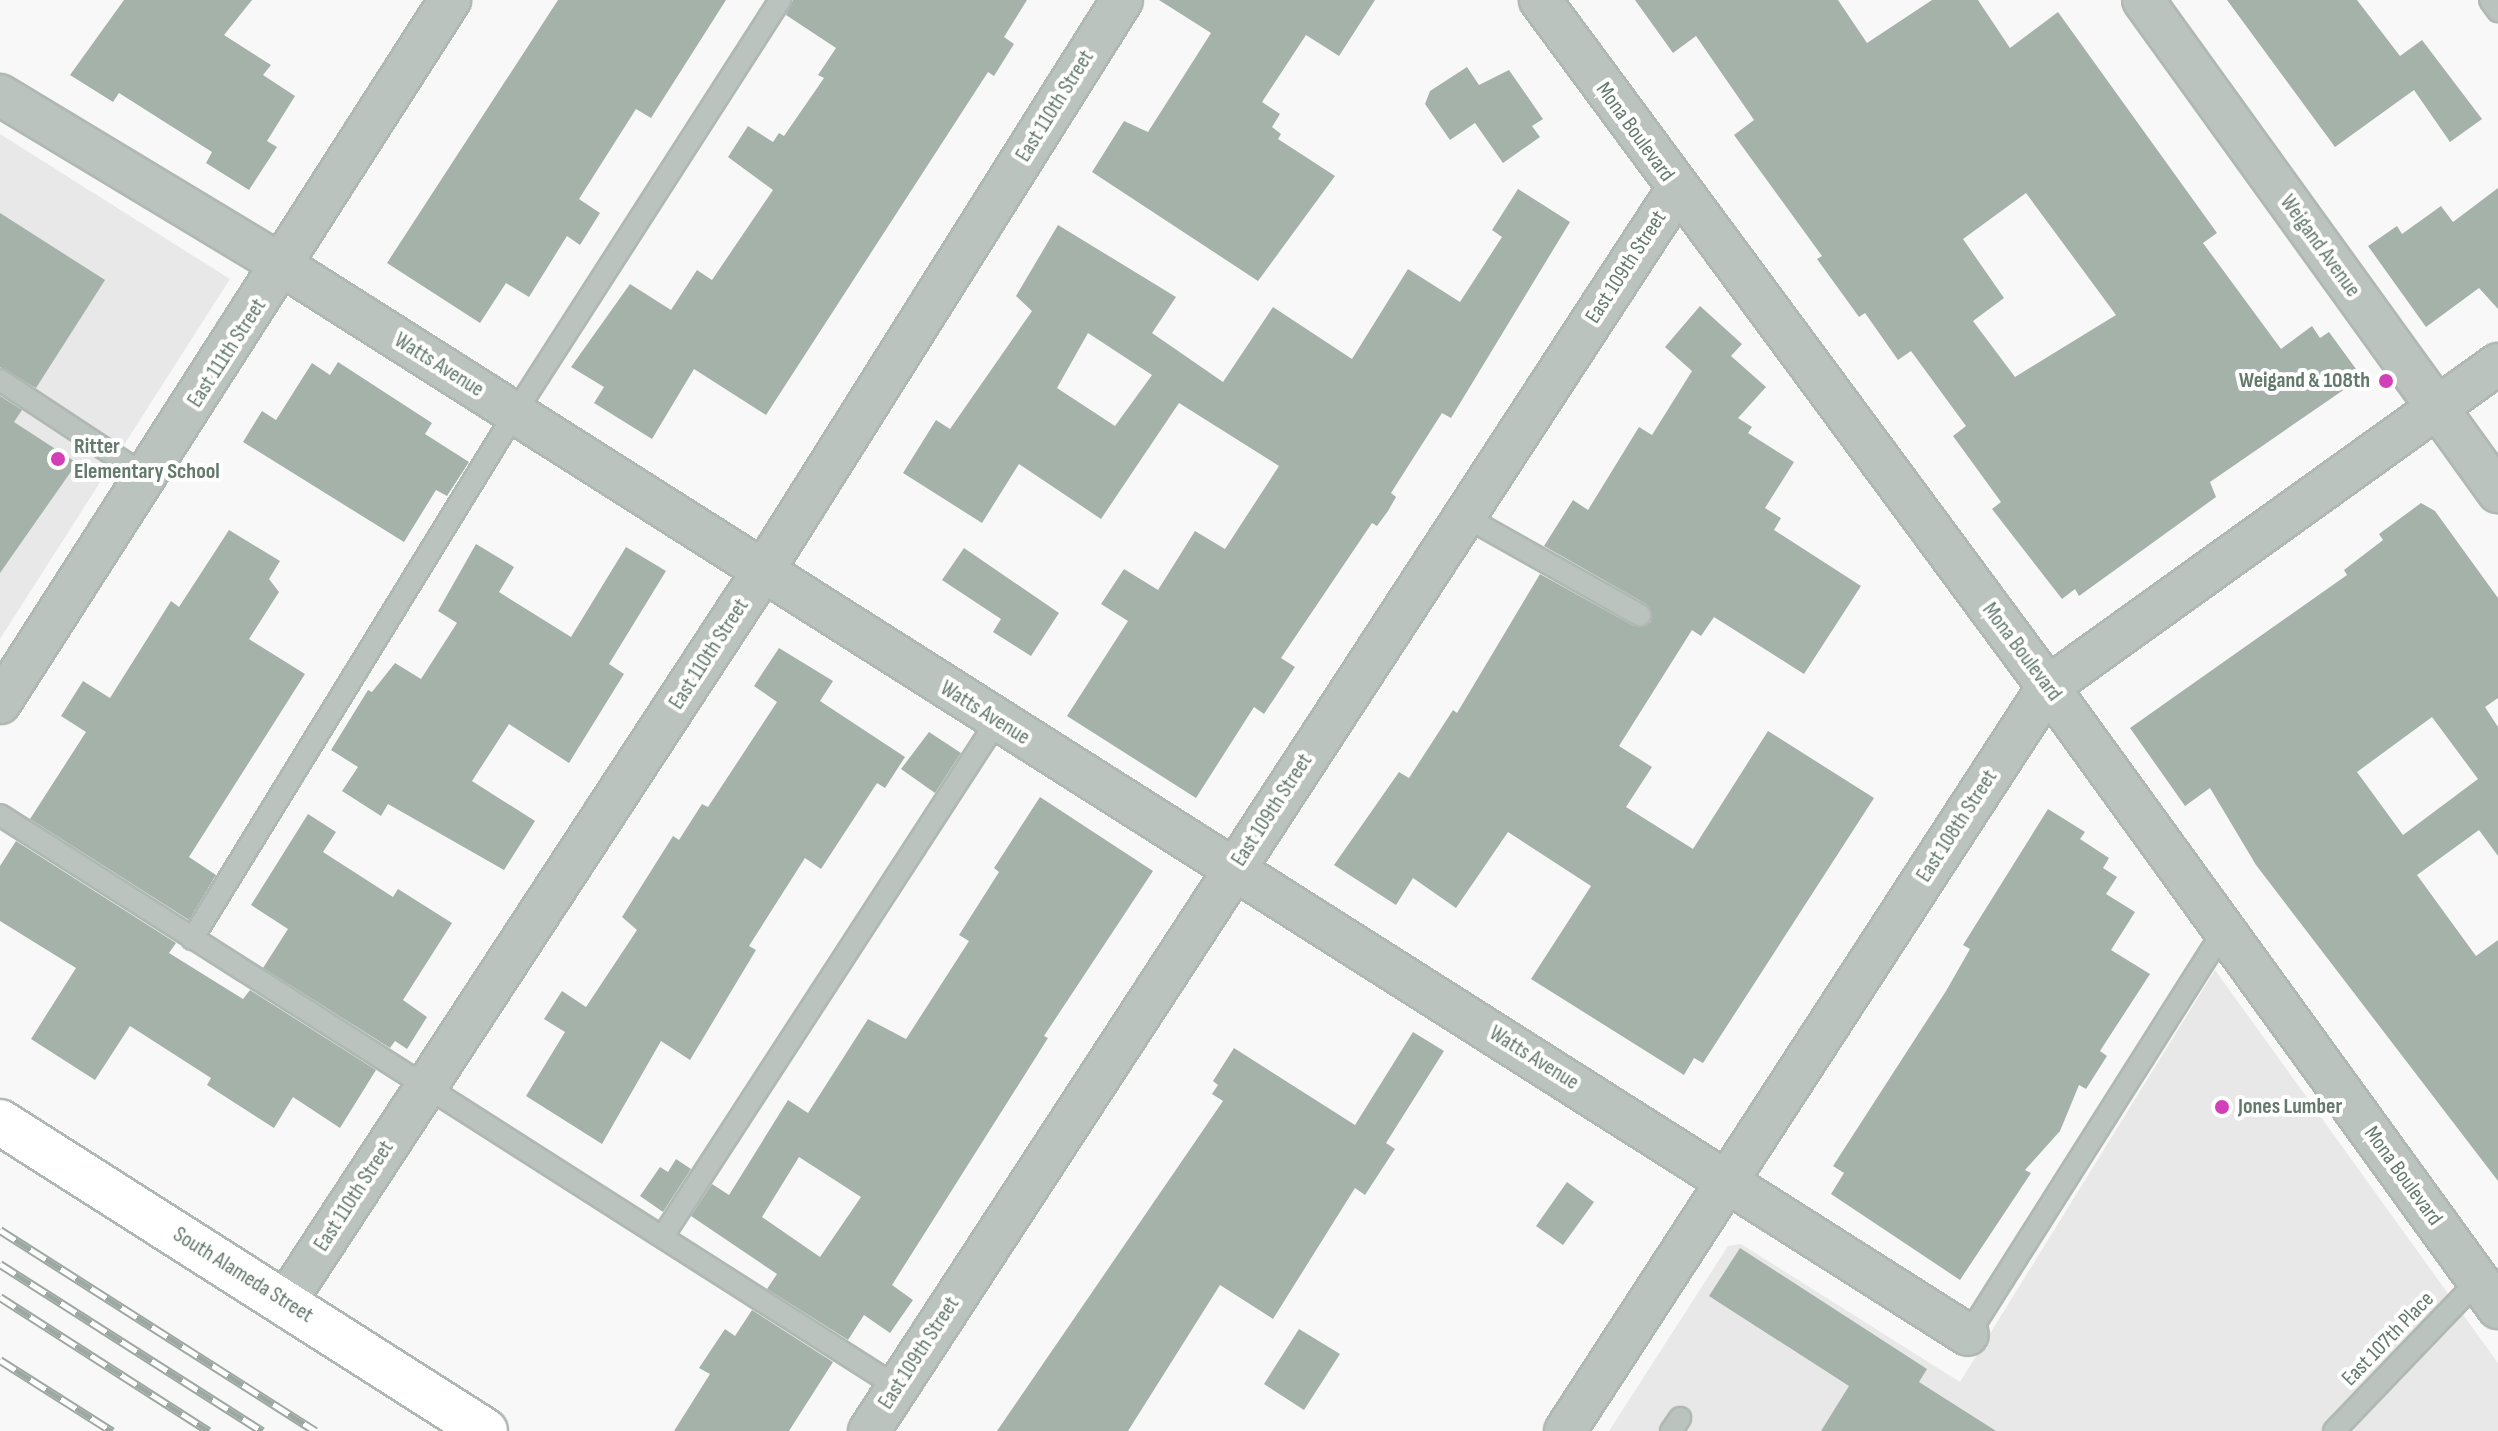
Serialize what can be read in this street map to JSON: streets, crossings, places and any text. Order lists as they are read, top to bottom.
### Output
{
  "streets": {
    "main road": ["South Alameda Street"],
    "street": [
      "East 110th Street",
      "Mona Boulevard",
      "Weigand Avenue",
      "East 109th Street",
      "East 111th Street",
      "Watts Avenue",
      "East 108th Street"
    ],
    "lane": ["East 107th Place"]
  },
  "crossings": [
    ["East 110th Street", "Watts Avenue"],
    ["East 110th Street", "South Alameda Street"],
    ["Mona Boulevard", "East 109th Street"],
    ["Mona Boulevard", "East 108th Street"],
    ["Mona Boulevard", "East 107th Place"],
    ["Weigand Avenue", "East 108th Street"],
    ["East 109th Street", "Watts Avenue"],
    ["East 111th Street", "Watts Avenue"],
    ["Watts Avenue", "East 108th Street"]
  ],
  "places": ["Weigand & 108th", "Ritter Elementary School", "Jones Lumber"]
}
